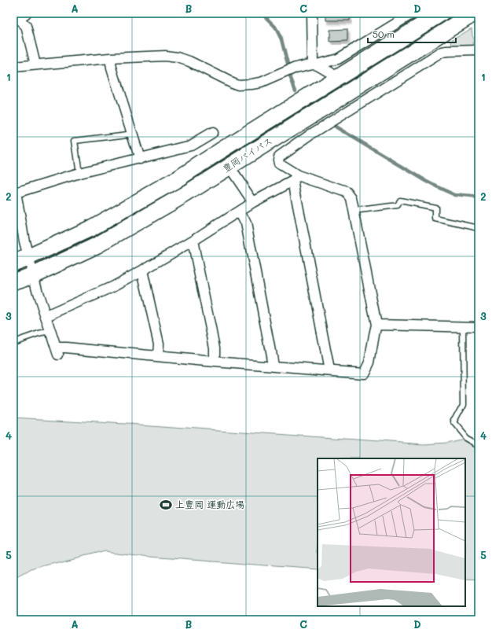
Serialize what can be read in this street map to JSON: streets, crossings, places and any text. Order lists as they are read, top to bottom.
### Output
{
  "streets": {
    "highway": ["豊岡バイパス"]
  },
  "places": {
    "sports": ["上豊岡 運動広場"]
  },
  "scale_bar": "50 m",
  "grid": {
    "columns": [
      "A",
      "B",
      "C",
      "D"
    ],
    "rows": [
      "1",
      "2",
      "3",
      "4",
      "5"
    ]
  }
}
